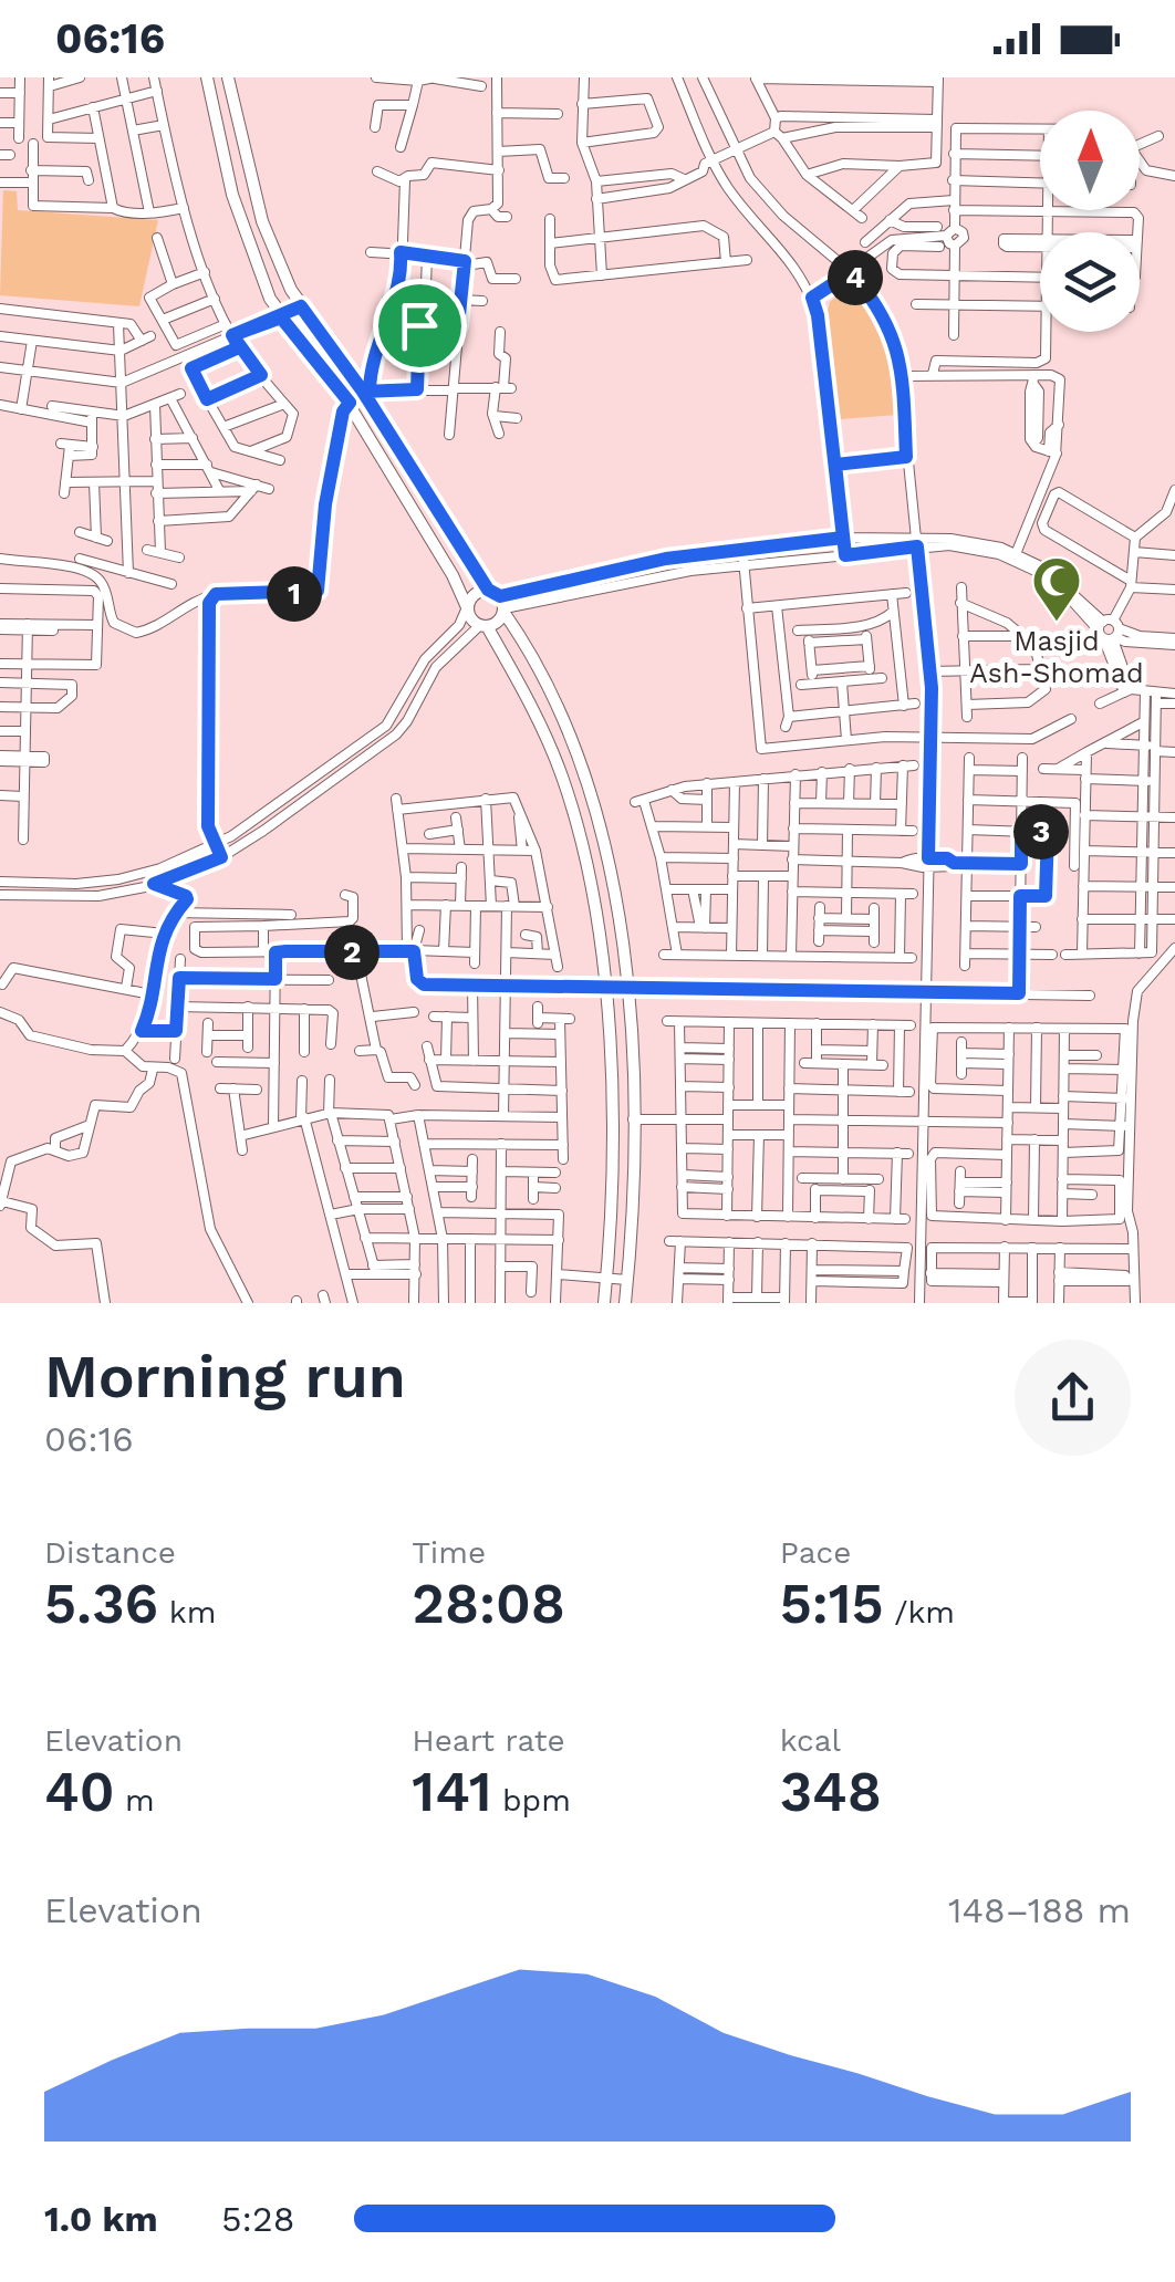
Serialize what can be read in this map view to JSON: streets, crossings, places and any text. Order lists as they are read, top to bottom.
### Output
{
  "places": {
    "mosque": ["Masjid Ash-Shomad"]
  },
  "north": "top",
  "page": {
    "status": "06:16",
    "pins": [
      "4",
      "1",
      "3",
      "2"
    ],
    "heading": ["Morning run", "06:16"],
    "stats": [
      ["Distance", "5.36 km"],
      ["Time", "28:08"],
      ["Pace", "5:15 /km"],
      ["Elevation", "40 m"],
      ["Heart rate", "141 bpm"],
      ["kcal", "348"]
    ],
    "chart": ["Elevation", "148–188 m"],
    "list": [
      {
        "name": "1.0 km",
        "note": "5:28"
      }
    ]
  }
}
